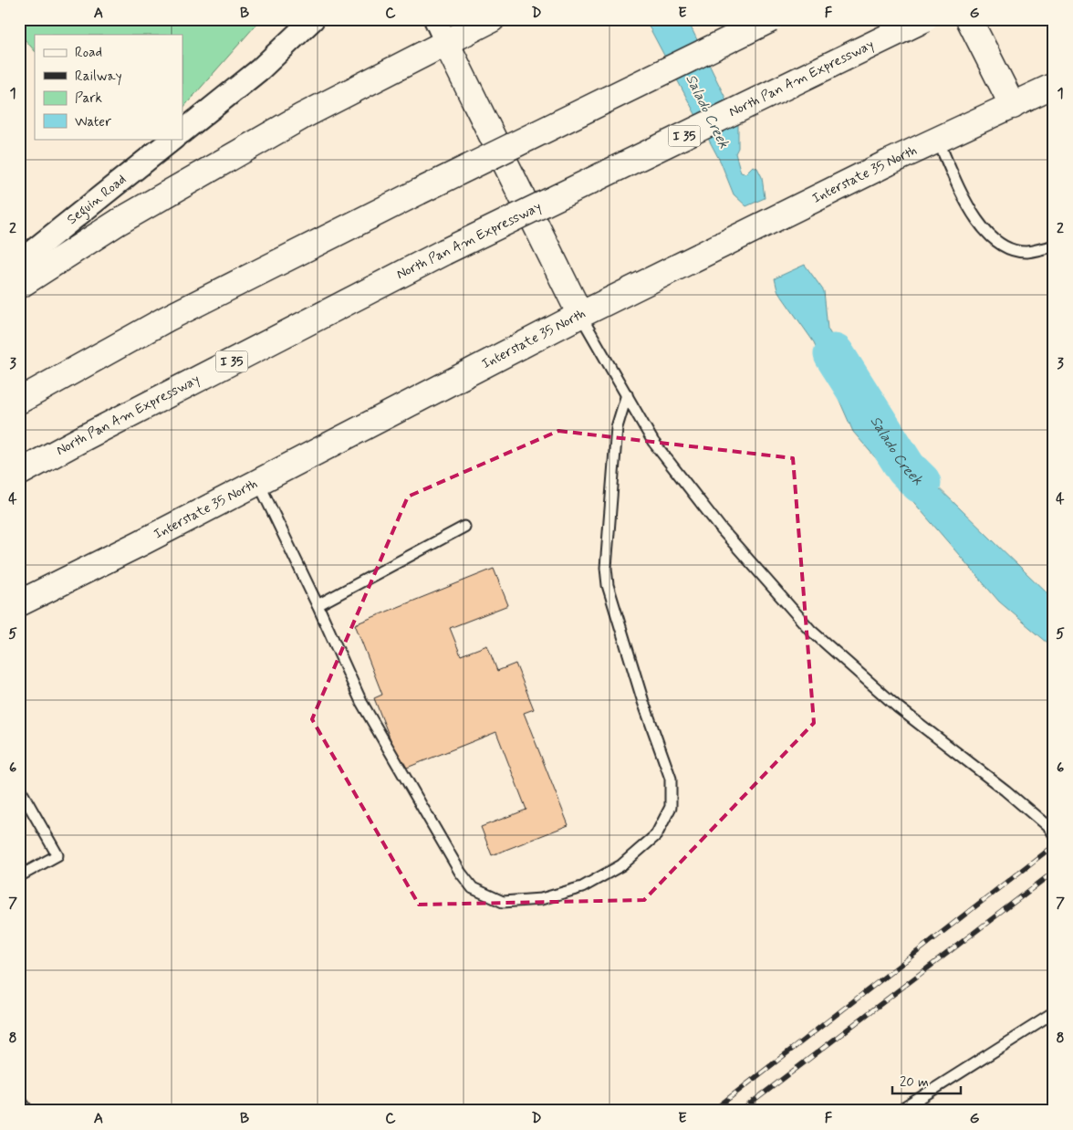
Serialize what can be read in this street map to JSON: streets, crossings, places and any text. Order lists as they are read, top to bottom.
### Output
{
  "streets": {
    "main road": ["North Pan Am Expressway", "I 35", "Interstate 35 North"],
    "street": ["Seguin Road"]
  },
  "water": ["Salado Creek"],
  "legend": [
    "Road",
    "Railway",
    "Park",
    "Water"
  ],
  "scale_bar": "20 m",
  "grid": {
    "columns": [
      "A",
      "B",
      "C",
      "D",
      "E",
      "F",
      "G"
    ],
    "rows": [
      "1",
      "2",
      "3",
      "4",
      "5",
      "6",
      "7",
      "8"
    ]
  }
}
